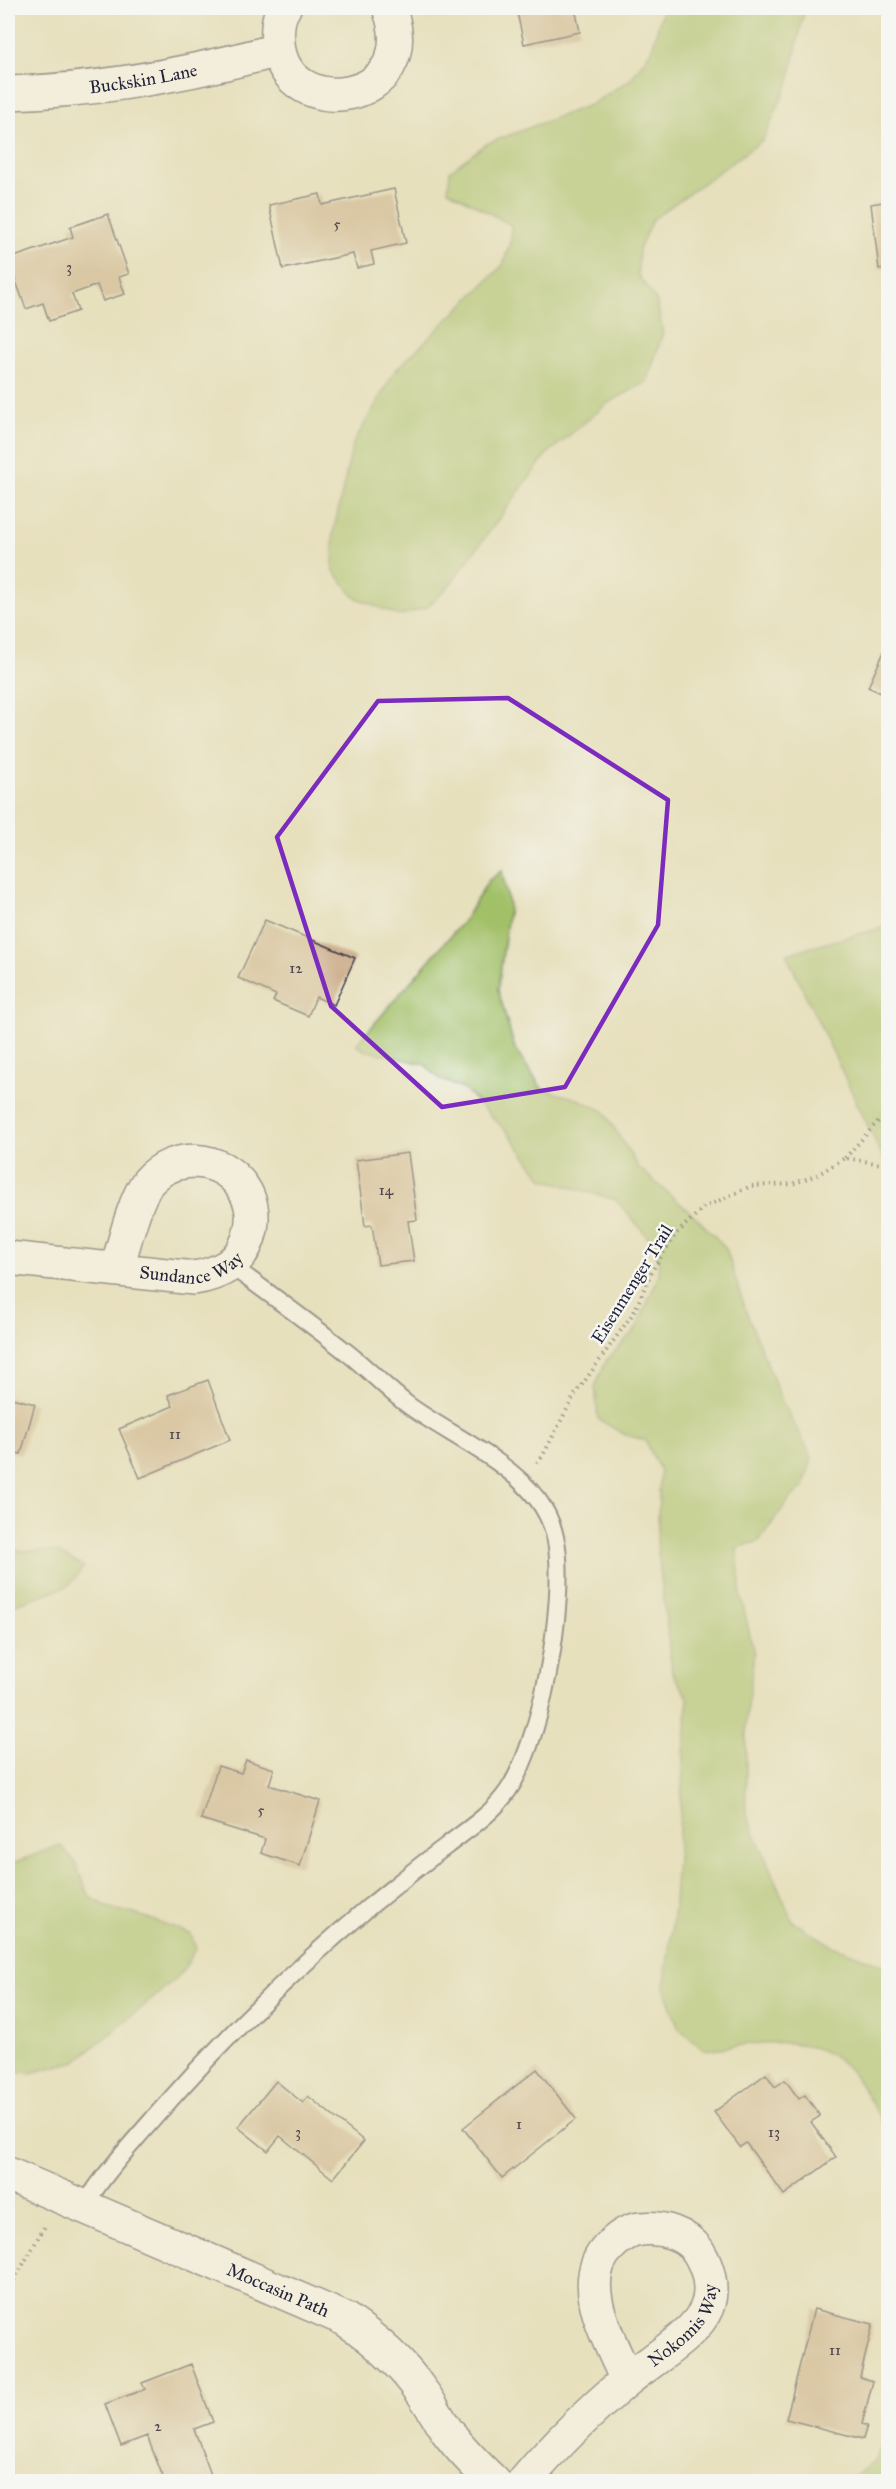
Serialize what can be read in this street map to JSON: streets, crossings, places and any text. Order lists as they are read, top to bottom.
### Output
{
  "streets": {
    "street": [
      "Buckskin Lane",
      "Sundance Way",
      "Moccasin Path",
      "Nokomis Way"
    ],
    "path": ["Eisenmenger Trail"]
  },
  "house_numbers": [
    "5",
    "3",
    "12",
    "14",
    "11",
    "5",
    "1",
    "3",
    "13",
    "11",
    "2"
  ]
}
